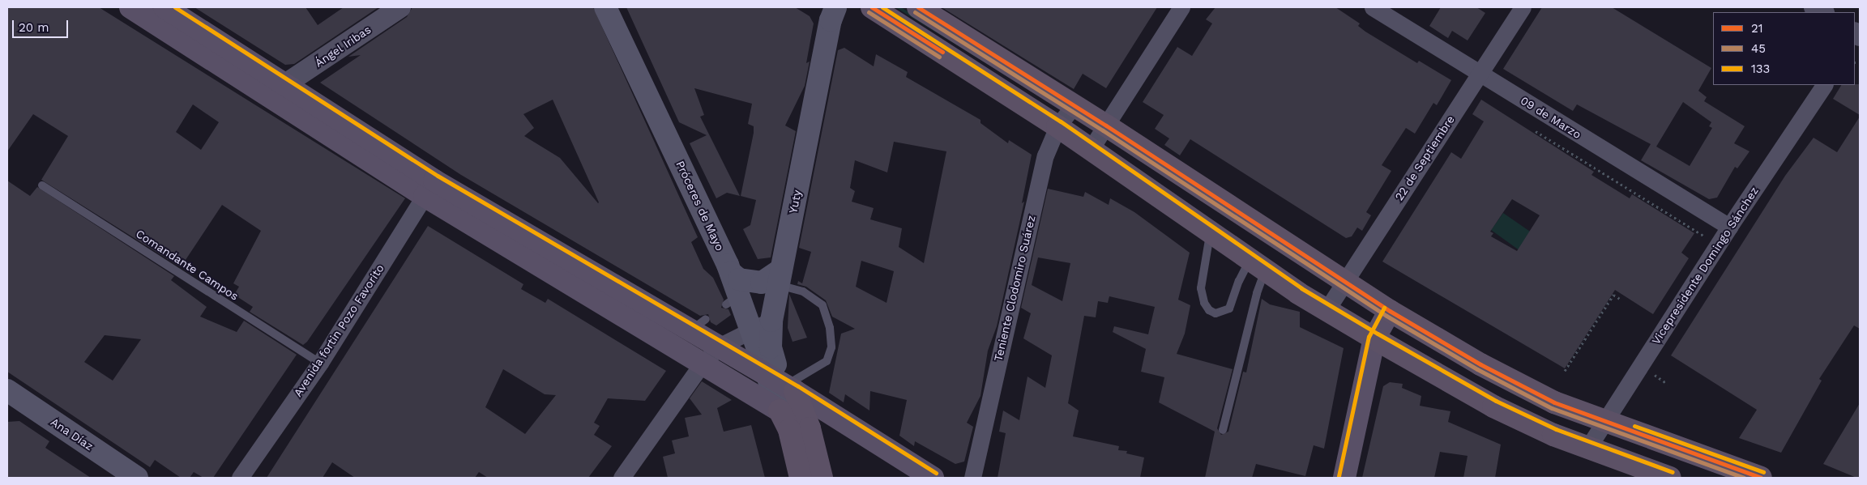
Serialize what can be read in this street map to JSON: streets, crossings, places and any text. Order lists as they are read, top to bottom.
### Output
{
  "streets": {
    "main road": ["Yuty", "Próceres de Mayo", "Ana Díaz"],
    "street": [
      "Ángel Iribas",
      "09 de Marzo",
      "22 de Septiembre",
      "Vicepresidente Domingo Sánchez",
      "Teniente Clodomiro Suárez",
      "Avenida fortin Pozo Favorito"
    ],
    "lane": ["Comandante Campos"]
  },
  "crossings": [
    ["09 de Marzo", "22 de Septiembre"],
    ["09 de Marzo", "Vicepresidente Domingo Sánchez"],
    ["Yuty", "Próceres de Mayo"],
    ["Comandante Campos", "Avenida fortin Pozo Favorito"]
  ],
  "lines": ["transit line 21", "transit line 133", "transit line 45"],
  "legend": ["21", "45", "133"],
  "scale_bar": "20 m"
}
